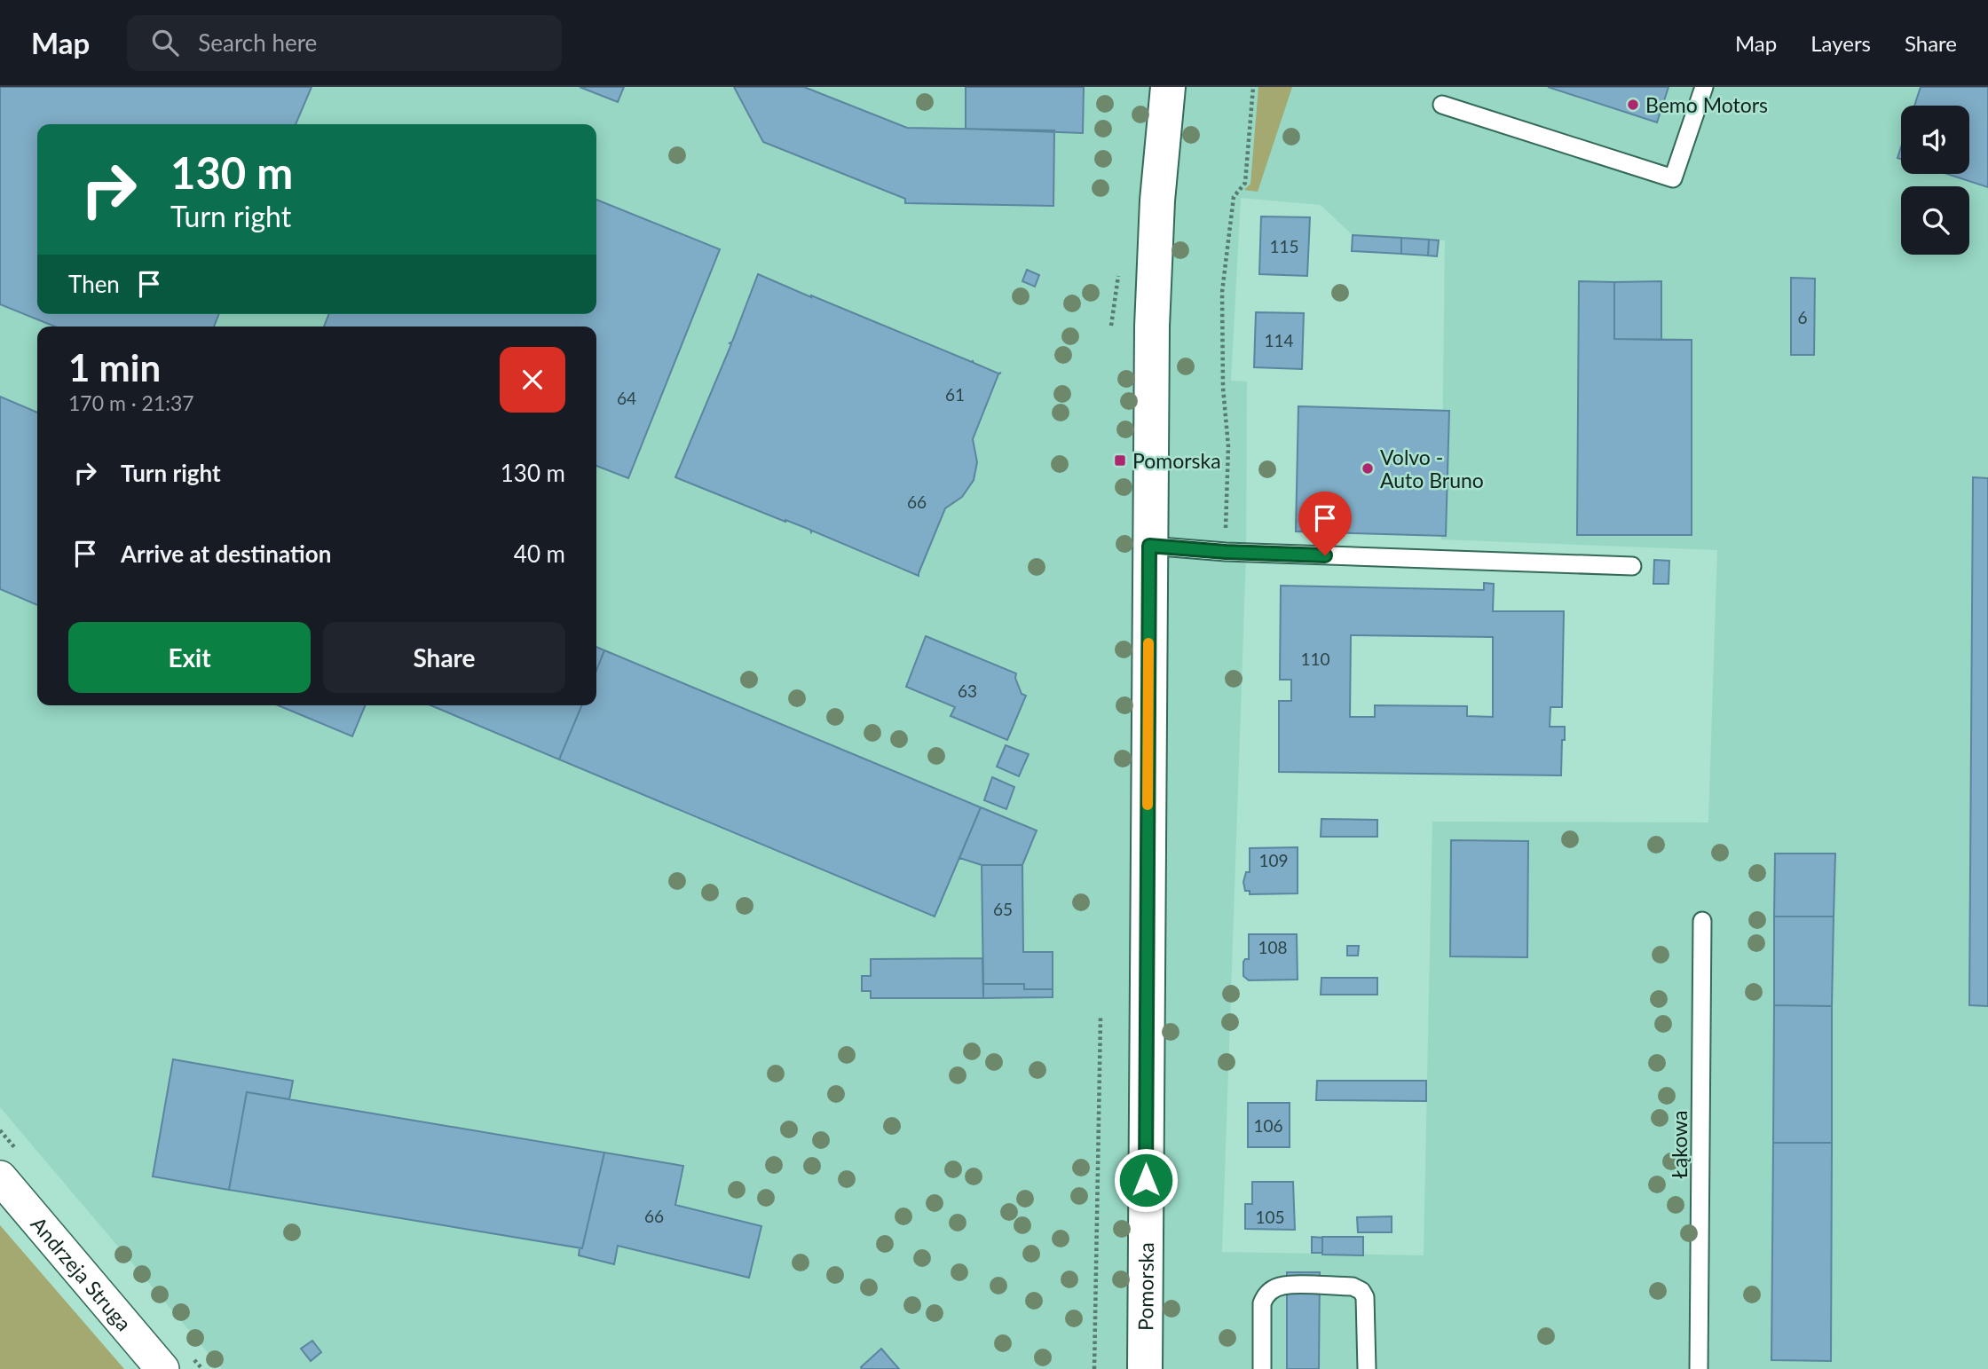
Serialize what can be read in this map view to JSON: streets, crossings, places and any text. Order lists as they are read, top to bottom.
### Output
{
  "streets": {
    "street": ["Andrzeja Struga", "Pomorska"],
    "lane": ["Łąkowa"]
  },
  "places": {
    "other": ["Bemo Motors", "Volvo - Auto Bruno"],
    "transit": ["Pomorska"]
  },
  "house_numbers": [
    "115",
    "6",
    "114",
    "61",
    "64",
    "66",
    "110",
    "63",
    "109",
    "65",
    "108",
    "106",
    "66",
    "105"
  ],
  "page": {
    "header": "Map",
    "search": "Search here",
    "nav": ["Map", "Layers", "Share"],
    "turn": ["130 m", "Turn right"],
    "then": "Then",
    "heading": ["1 min", "170 m · 21:37"],
    "list": [
      {
        "name": "Turn right",
        "value": "130 m"
      },
      {
        "name": "Arrive at destination",
        "value": "40 m"
      }
    ],
    "buttons": ["Exit", "Share"]
  }
}
